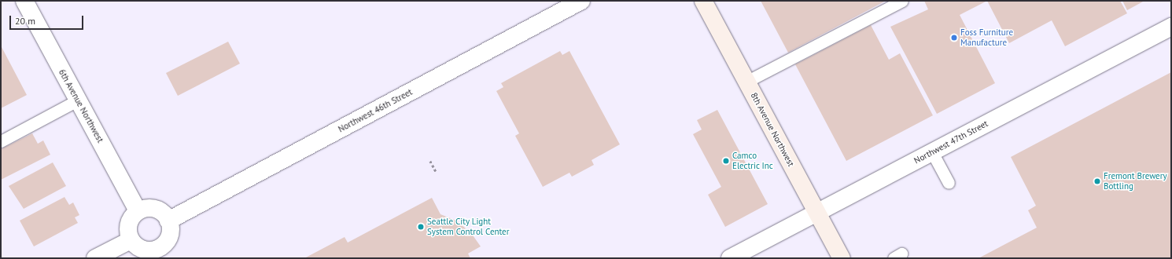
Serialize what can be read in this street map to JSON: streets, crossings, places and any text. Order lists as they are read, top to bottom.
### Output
{
  "streets": {
    "main road": ["8th Avenue Northwest"],
    "street": ["6th Avenue Northwest", "Northwest 46th Street", "Northwest 47th Street"]
  },
  "crossings": [
    ["6th Avenue Northwest", "Northwest 46th Street"],
    ["8th Avenue Northwest", "Northwest 47th Street"]
  ],
  "places": [
    "Foss Furniture Manufacture",
    "Camco Electric Inc",
    "Fremont Brewery Bottling",
    "Seattle City Light System Control Center"
  ],
  "scale_bar": "20 m"
}
